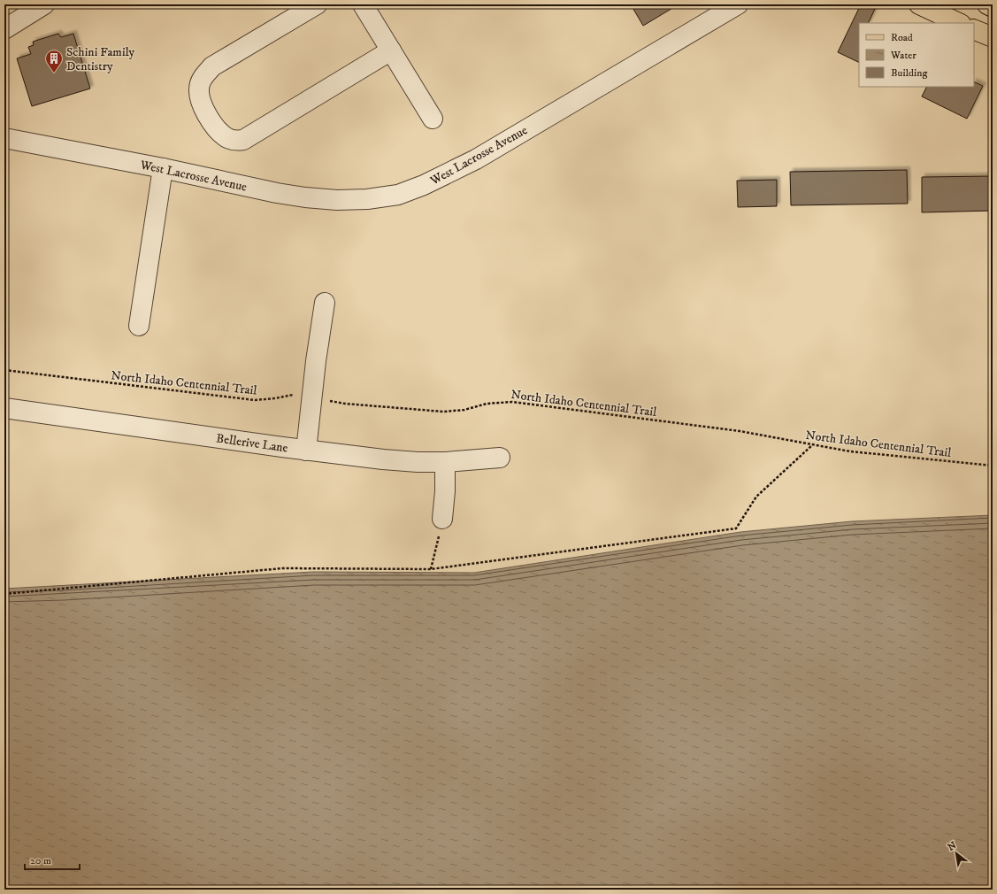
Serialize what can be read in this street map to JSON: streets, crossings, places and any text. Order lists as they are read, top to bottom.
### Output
{
  "streets": {
    "street": ["West Lacrosse Avenue", "Bellerive Lane"],
    "path": ["North Idaho Centennial Trail"]
  },
  "places": {
    "building": ["Schini Family Dentistry"]
  },
  "legend": ["Road", "Water", "Building"],
  "scale_bar": "20 m",
  "north": "top left"
}
